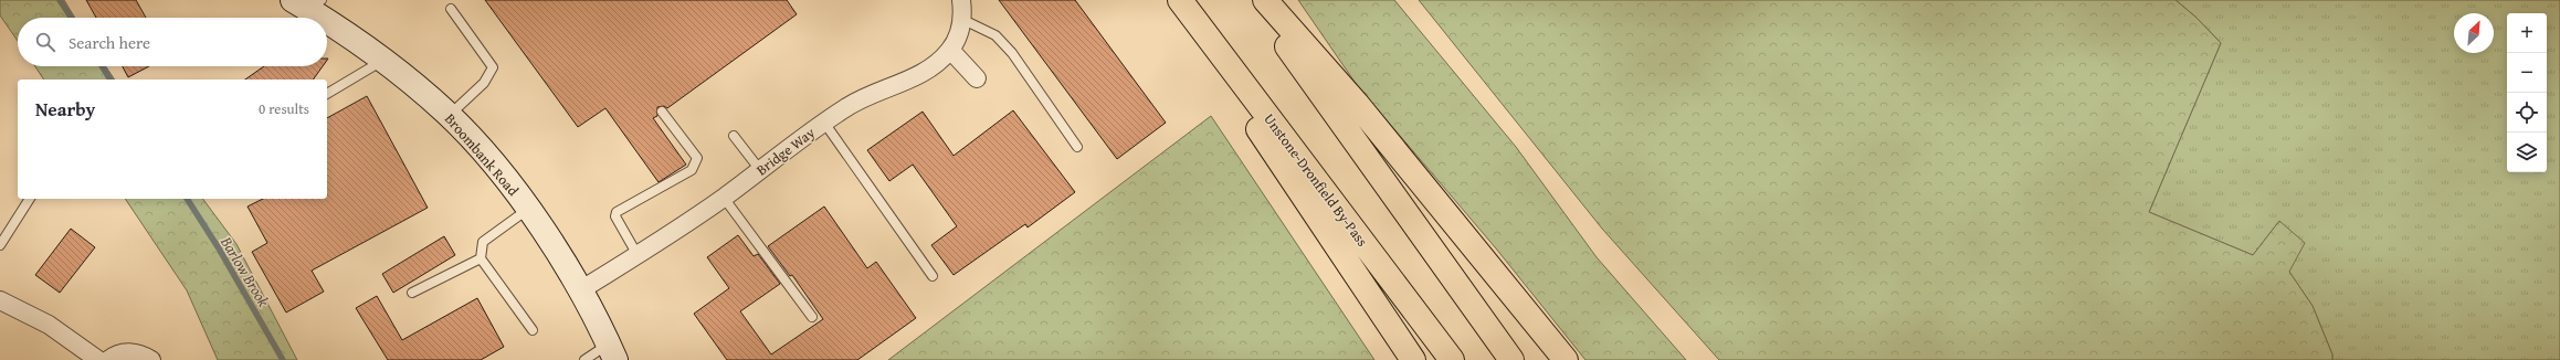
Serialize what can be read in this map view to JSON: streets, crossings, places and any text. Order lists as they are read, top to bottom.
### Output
{
  "streets": {
    "highway": ["Unstone-Dronfield By-Pass"],
    "street": ["Bridge Way", "Broombank Road"]
  },
  "crossings": [
    ["Bridge Way", "Broombank Road"]
  ],
  "water": ["Barlow Brook"],
  "north": "top right",
  "page": {
    "map_buttons": ["+", "−"],
    "search": "Search here",
    "heading": ["Nearby", "0 results"]
  }
}
